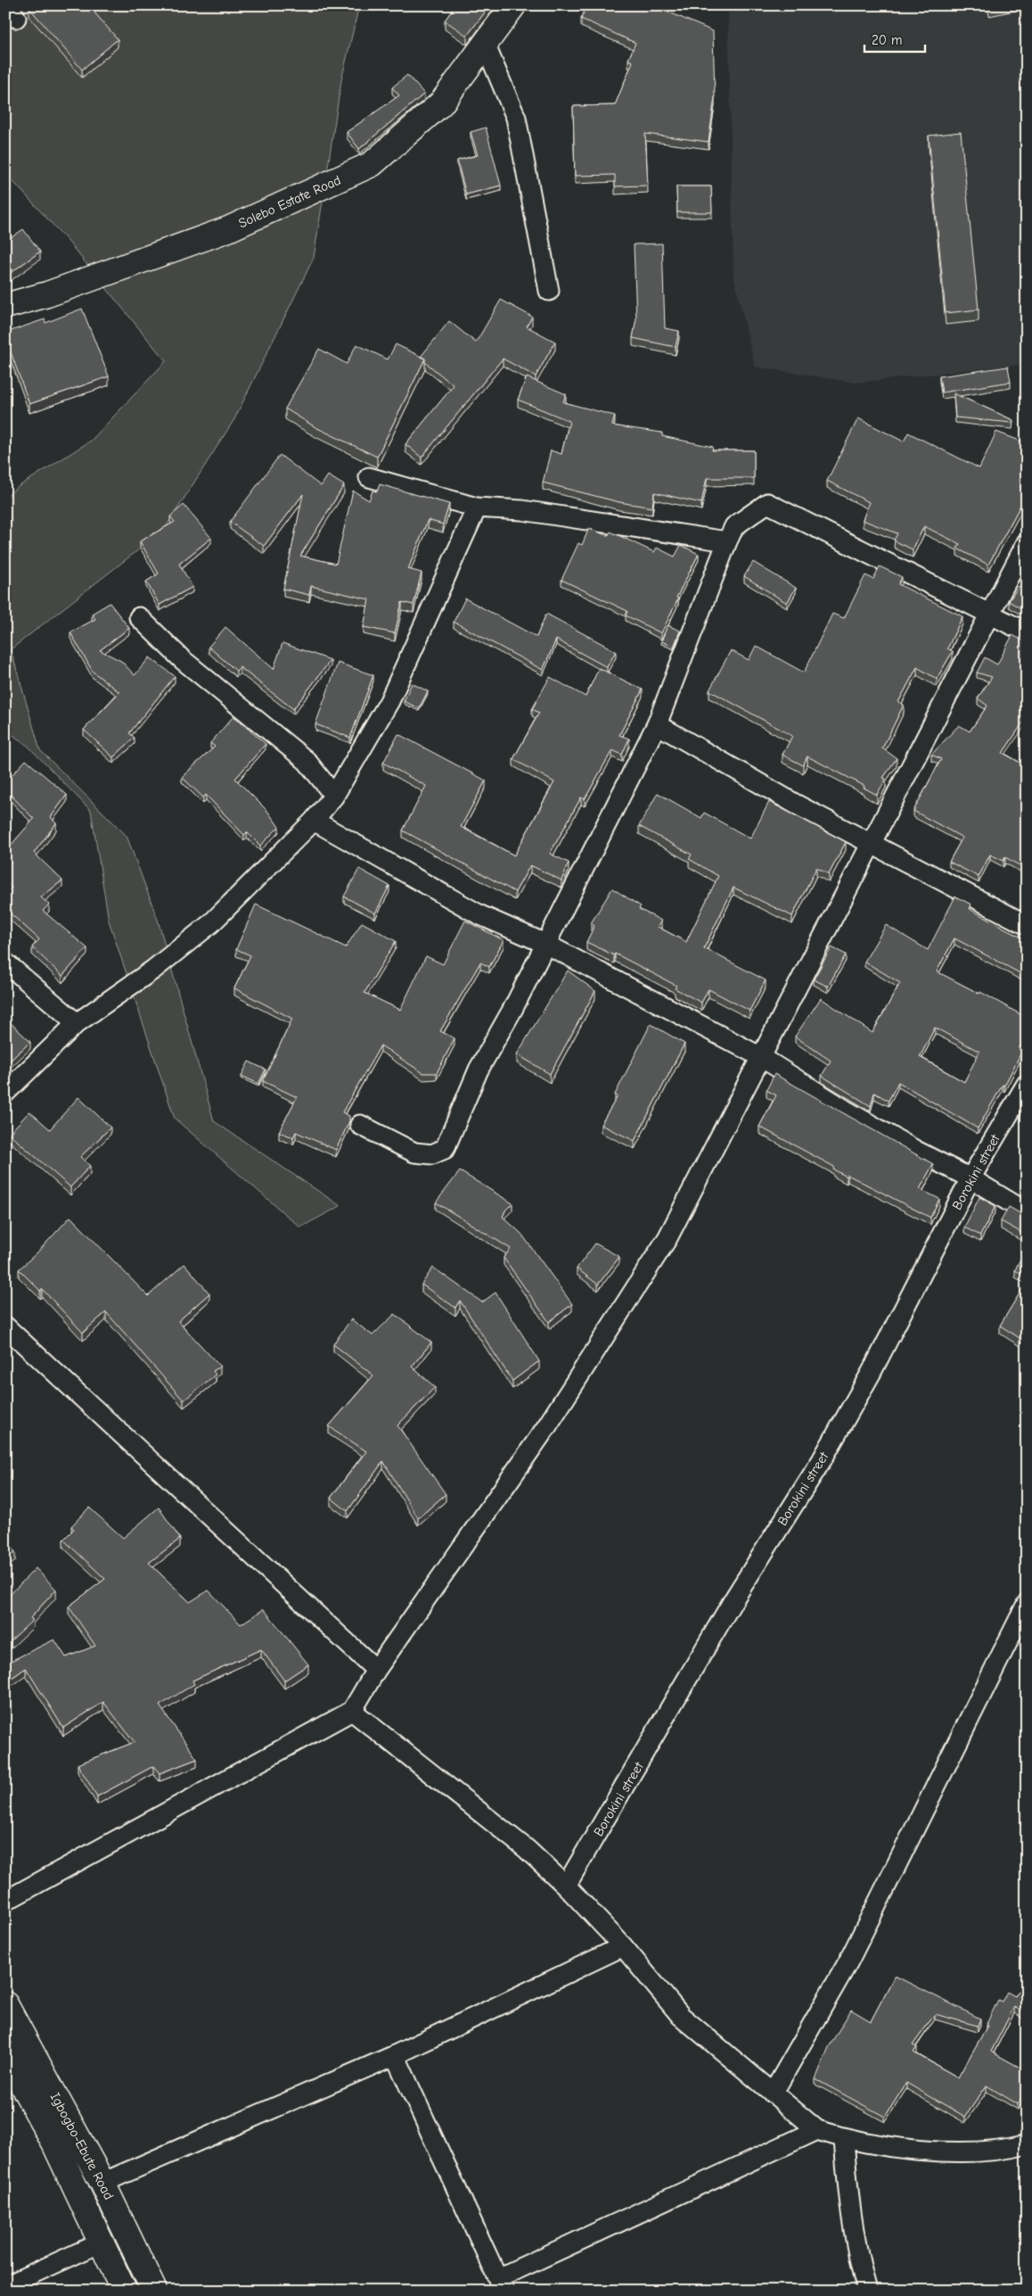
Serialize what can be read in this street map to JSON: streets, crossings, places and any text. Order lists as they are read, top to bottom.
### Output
{
  "streets": {
    "street": ["Solebo Estate Road", "Borokini street", "Igbogbo-Ebute Road"]
  },
  "scale_bar": "20 m"
}
